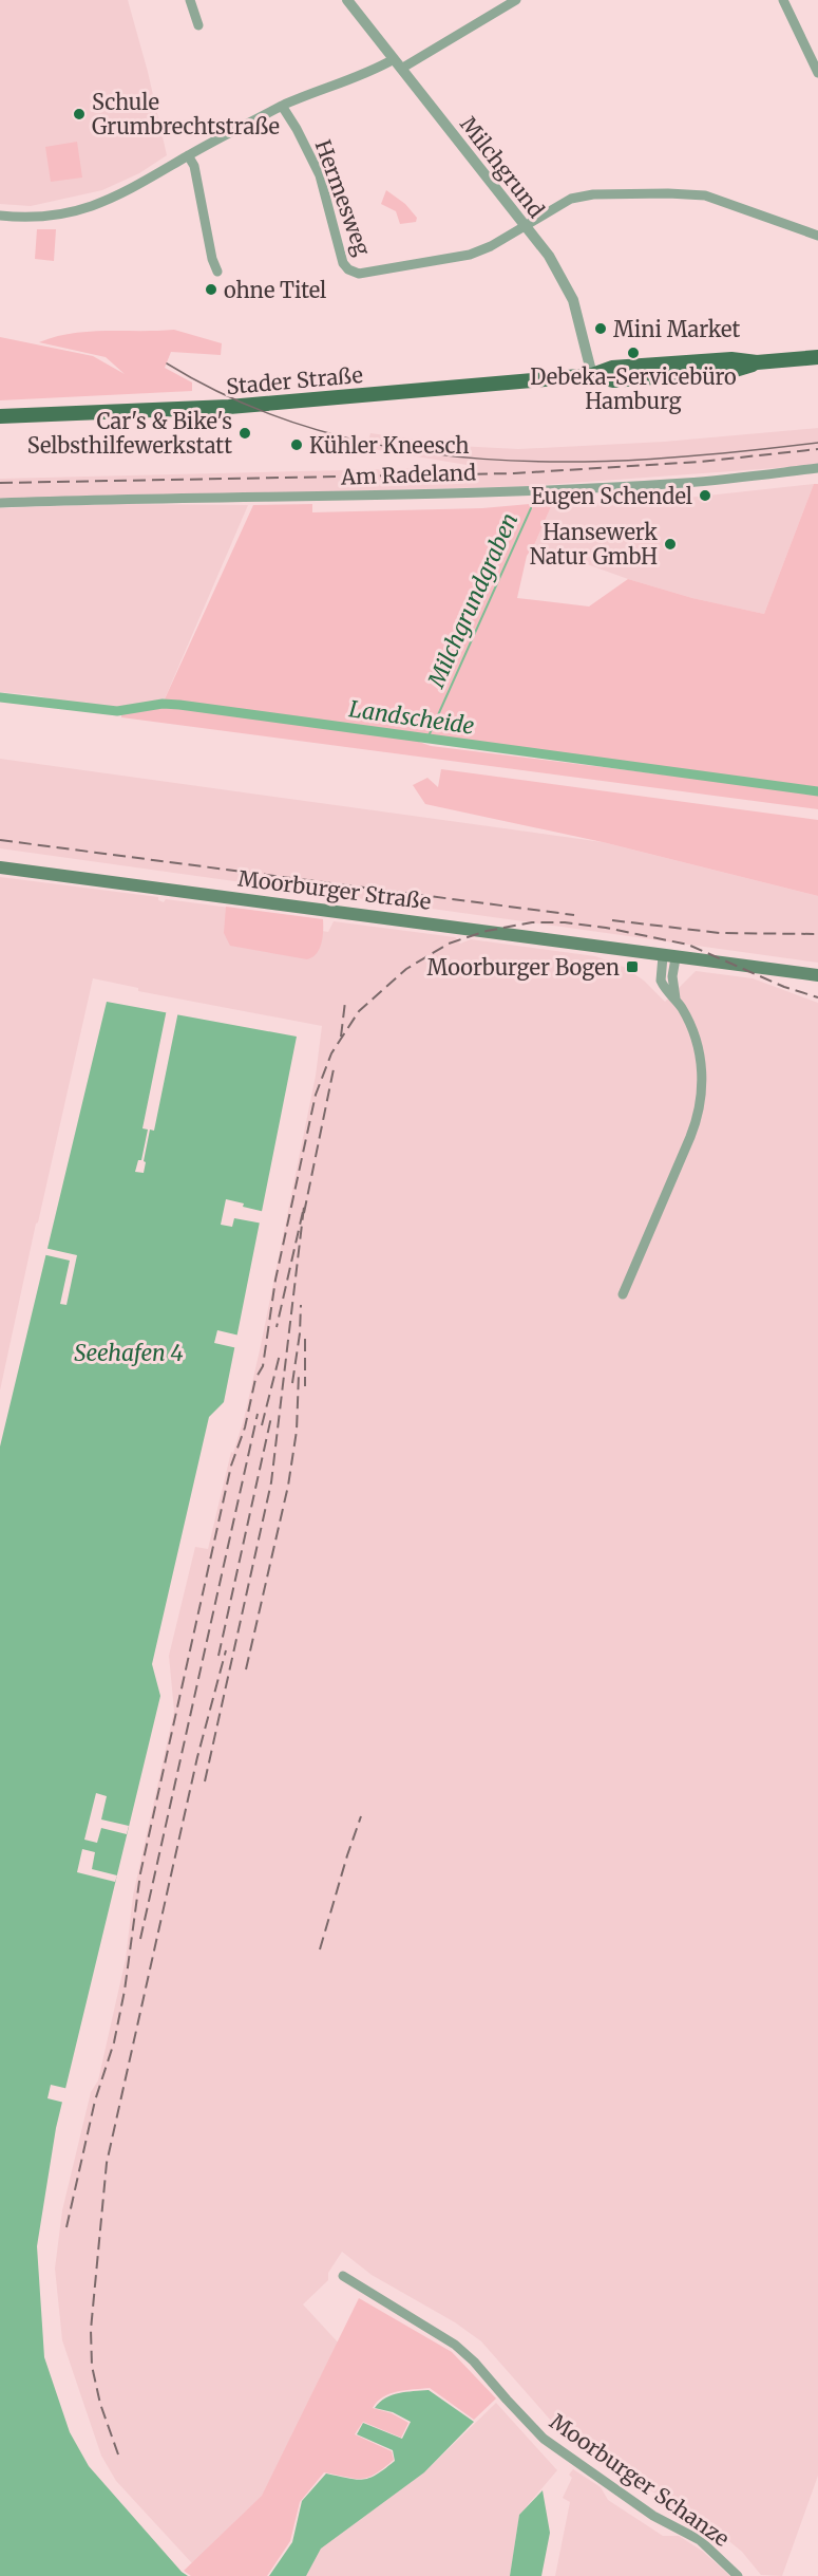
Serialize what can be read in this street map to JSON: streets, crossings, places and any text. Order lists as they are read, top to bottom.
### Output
{
  "streets": {
    "main road": ["Stader Straße", "Moorburger Straße"],
    "street": [
      "Milchgrund",
      "Hermesweg",
      "Am Radeland",
      "Moorburger Schanze"
    ]
  },
  "crossings": [
    ["Milchgrund", "Hermesweg"],
    ["Milchgrund", "Stader Straße"]
  ],
  "water": ["Milchgrundgraben", "Landscheide", "Seehafen 4"],
  "places": {
    "other": [
      "Schule Grumbrechtstraße",
      "ohne Titel",
      "Mini Market",
      "Debeka-Servicebüro Hamburg",
      "Car's & Bike's Selbsthilfewerkstatt",
      "Kühler Kneesch",
      "Eugen Schendel",
      "Hansewerk Natur GmbH"
    ],
    "transit": ["Moorburger Bogen"]
  }
}
